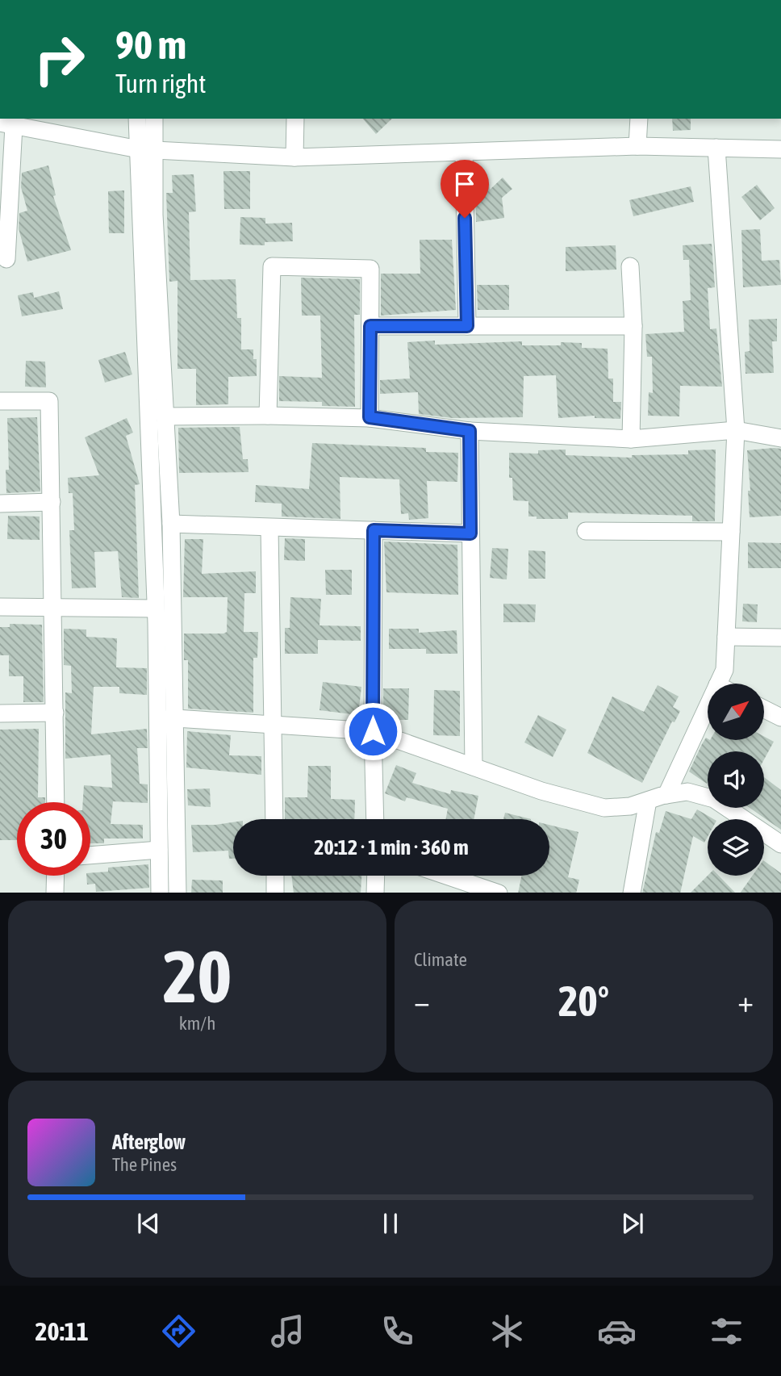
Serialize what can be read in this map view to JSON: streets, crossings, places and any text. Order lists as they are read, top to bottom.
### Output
{
  "north": "top right",
  "page": {
    "turn": ["90 m", "Turn right"],
    "limit": "30",
    "trip": "20:12 · 1 min · 360 m",
    "tile": [
      ["20", "km/h"],
      "Climate"
    ],
    "heat": ["−", "20°", "+"],
    "song": ["Afterglow", "The Pines"],
    "tabs": "20:11"
  }
}
